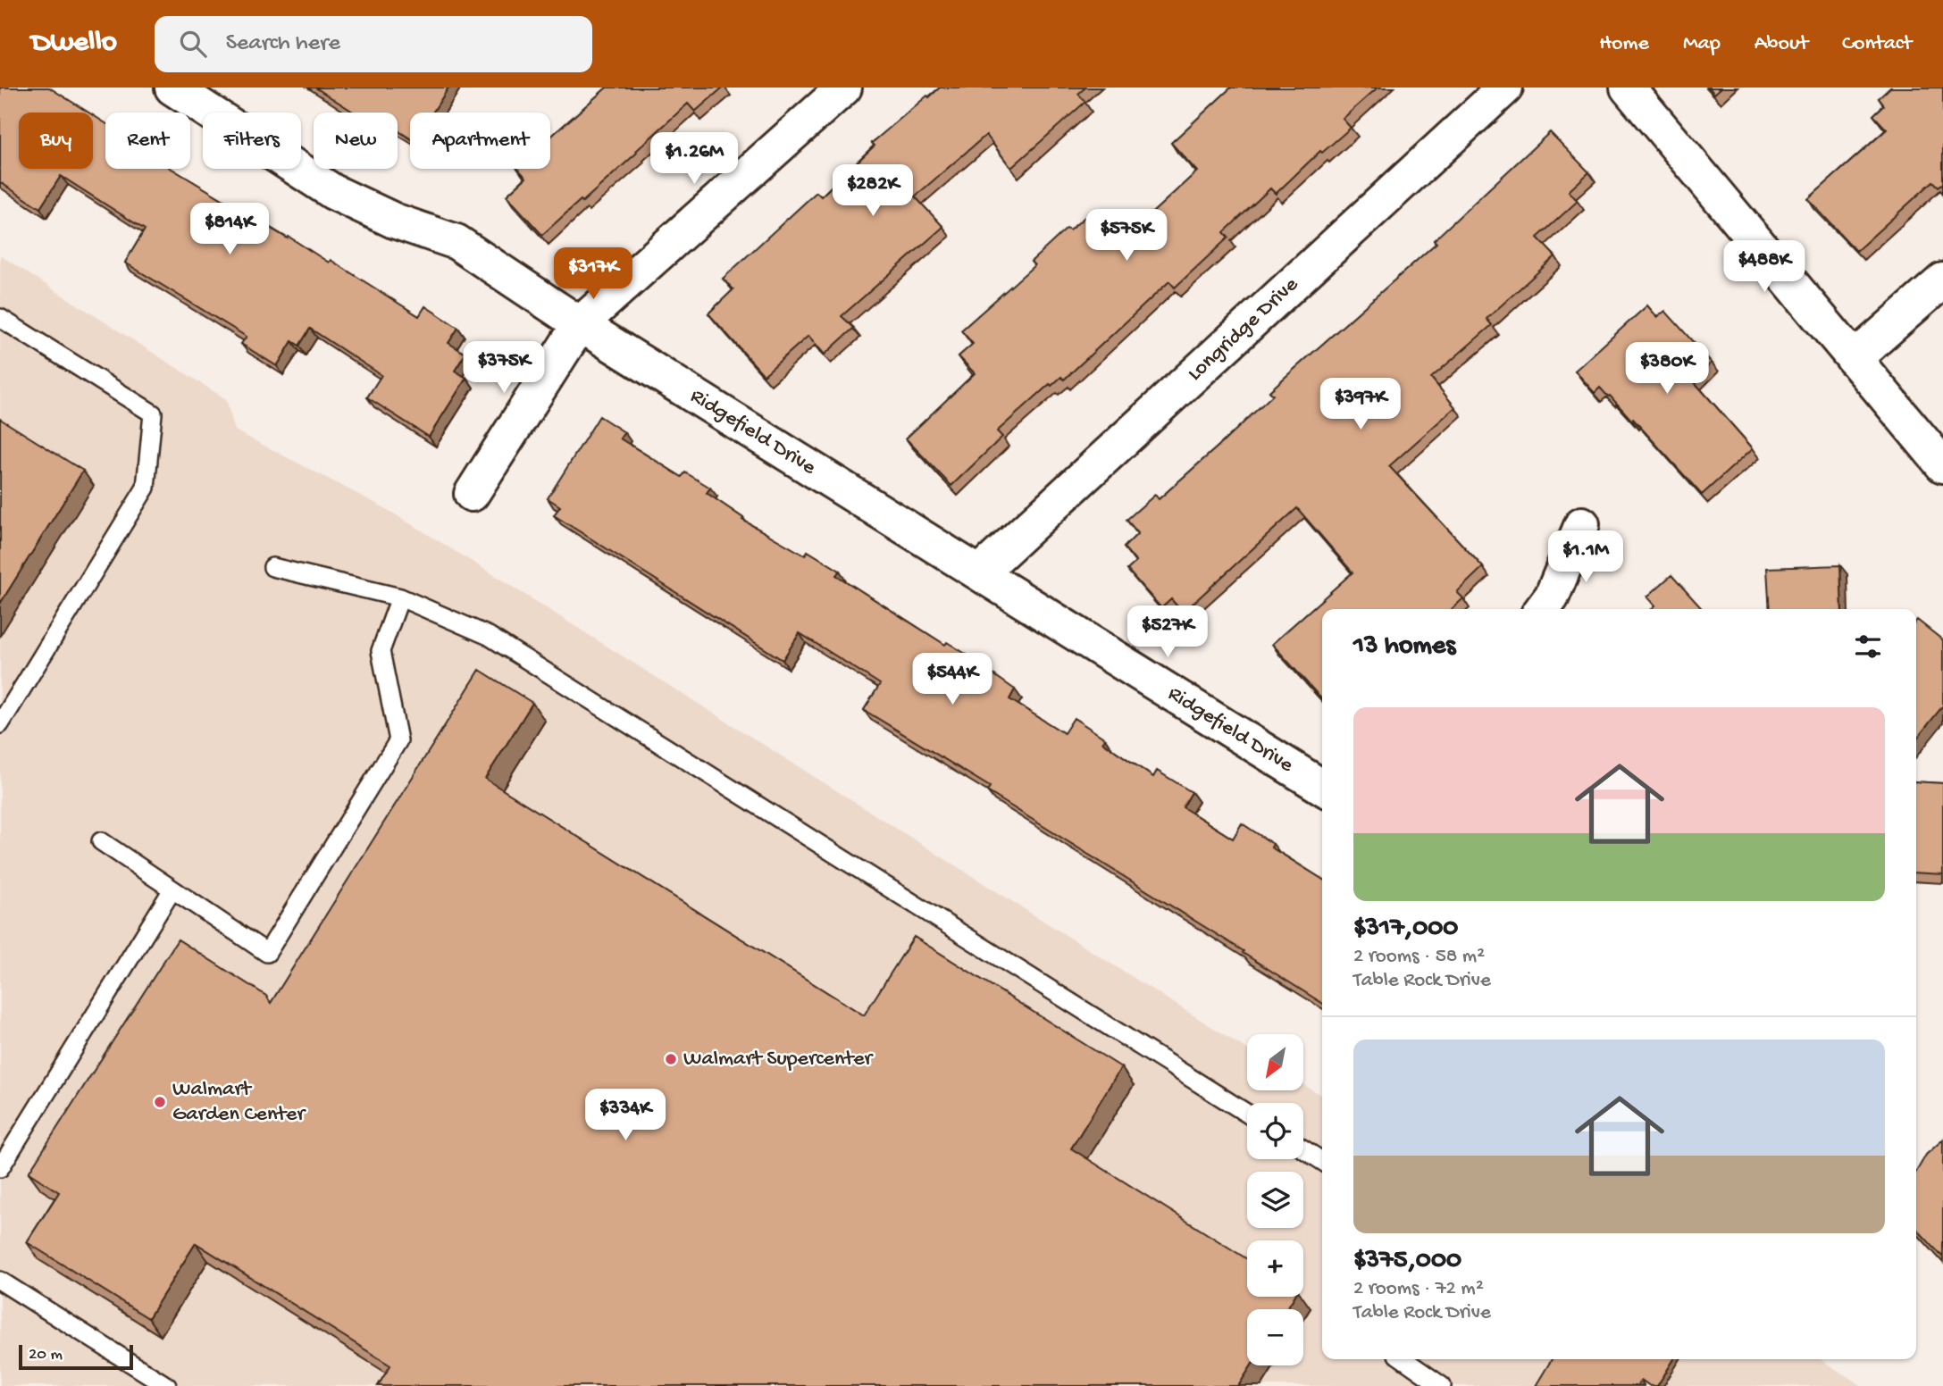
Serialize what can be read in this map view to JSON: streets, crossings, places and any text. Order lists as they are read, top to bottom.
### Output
{
  "streets": {
    "street": ["Longridge Drive", "Ridgefield Drive"]
  },
  "crossings": [
    ["Longridge Drive", "Ridgefield Drive"]
  ],
  "places": ["Walmart Supercenter", "Walmart Garden Center"],
  "scale_bar": "20 m",
  "north": "bottom left",
  "page": {
    "header": "Dwello",
    "search": "Search here",
    "nav": [
      "Home",
      "Map",
      "About",
      "Contact"
    ],
    "chip": [
      "Buy",
      "Rent",
      "Filters",
      "New",
      "Apartment"
    ],
    "price": [
      "$1.26M",
      "$282K",
      "$814K",
      "$575K",
      "$488K",
      "$317K",
      "$375K",
      "$380K",
      "$397K",
      "$1.1M",
      "$527K",
      "$544K",
      "$334K"
    ],
    "heading": "13 homes",
    "list": [
      {
        "name": "$317,000",
        "note": "2 rooms · 58 m² · Table Rock Drive"
      },
      {
        "name": "$375,000",
        "note": "2 rooms · 72 m² · Table Rock Drive"
      }
    ],
    "map_buttons": ["+", "−"],
    "scale": "20 m"
  }
}
